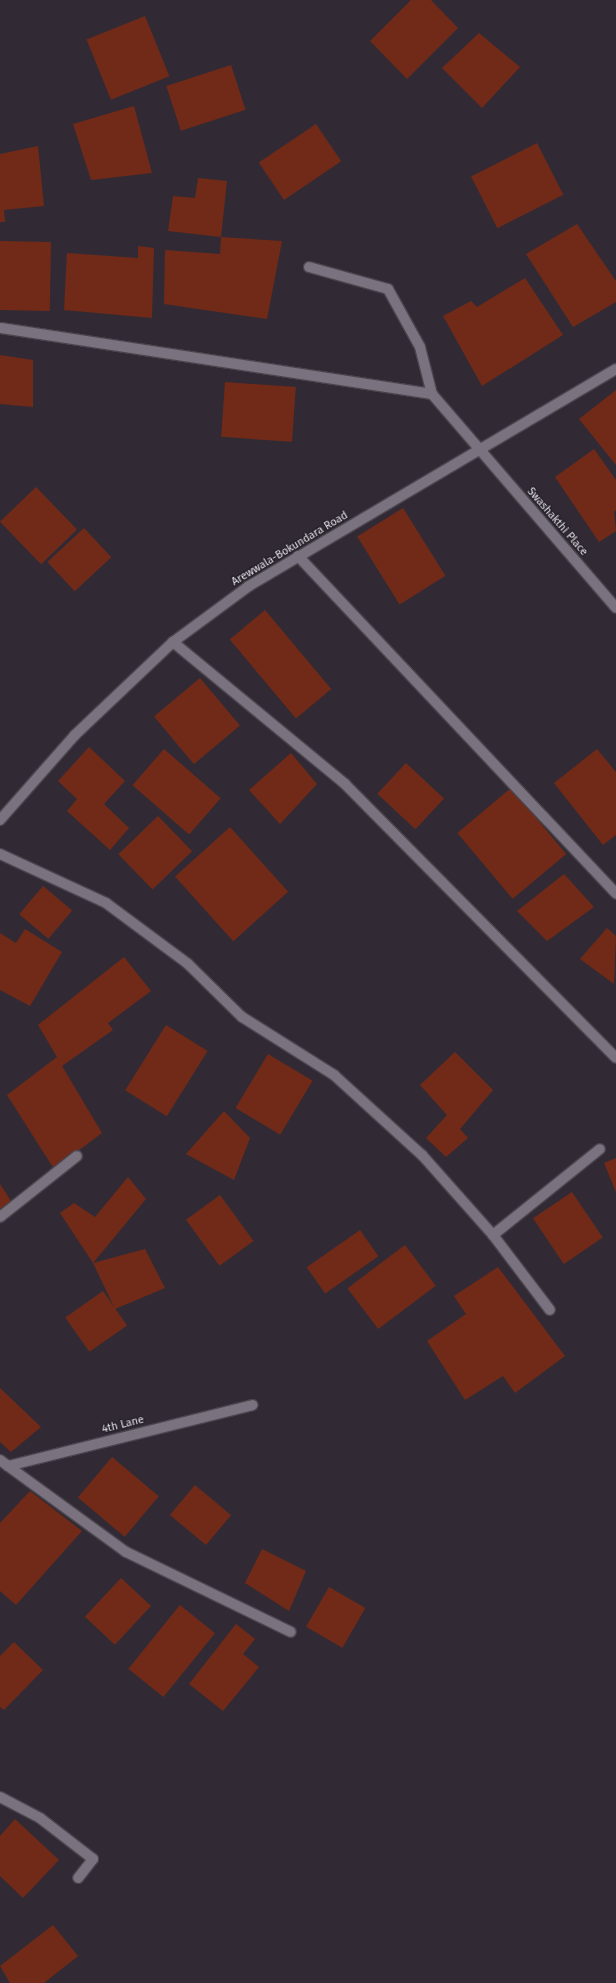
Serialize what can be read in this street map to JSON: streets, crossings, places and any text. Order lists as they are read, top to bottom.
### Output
{
  "streets": {
    "street": ["Swashakthi Place", "Arewwala-Bokundara Road", "4th Lane"]
  },
  "crossings": [
    ["Swashakthi Place", "Arewwala-Bokundara Road"]
  ]
}
